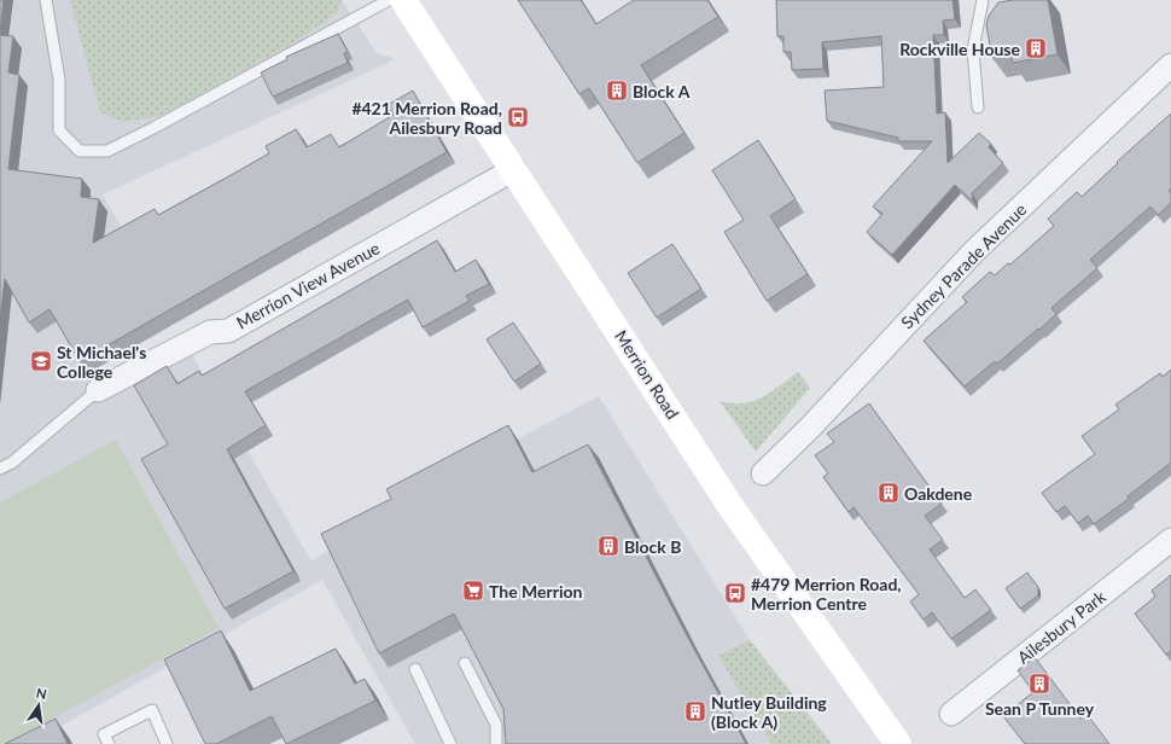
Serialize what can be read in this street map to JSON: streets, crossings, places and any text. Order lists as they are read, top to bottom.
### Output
{
  "streets": {
    "main road": ["Merrion Road"],
    "street": ["Sydney Parade Avenue", "Merrion View Avenue", "Ailesbury Park"]
  },
  "crossings": [
    ["Merrion View Avenue", "Merrion Road"]
  ],
  "places": {
    "building": [
      "Rockville House",
      "Block A",
      "Oakdene",
      "Block B",
      "Sean P Tunney",
      "Nutley Building (Block A)"
    ],
    "bus stop": ["#421 Merrion Road, Ailesbury Road", "#479 Merrion Road, Merrion Centre"],
    "school or university": ["St Michael's College"],
    "supermarket": ["The Merrion"]
  },
  "north": "top"
}
